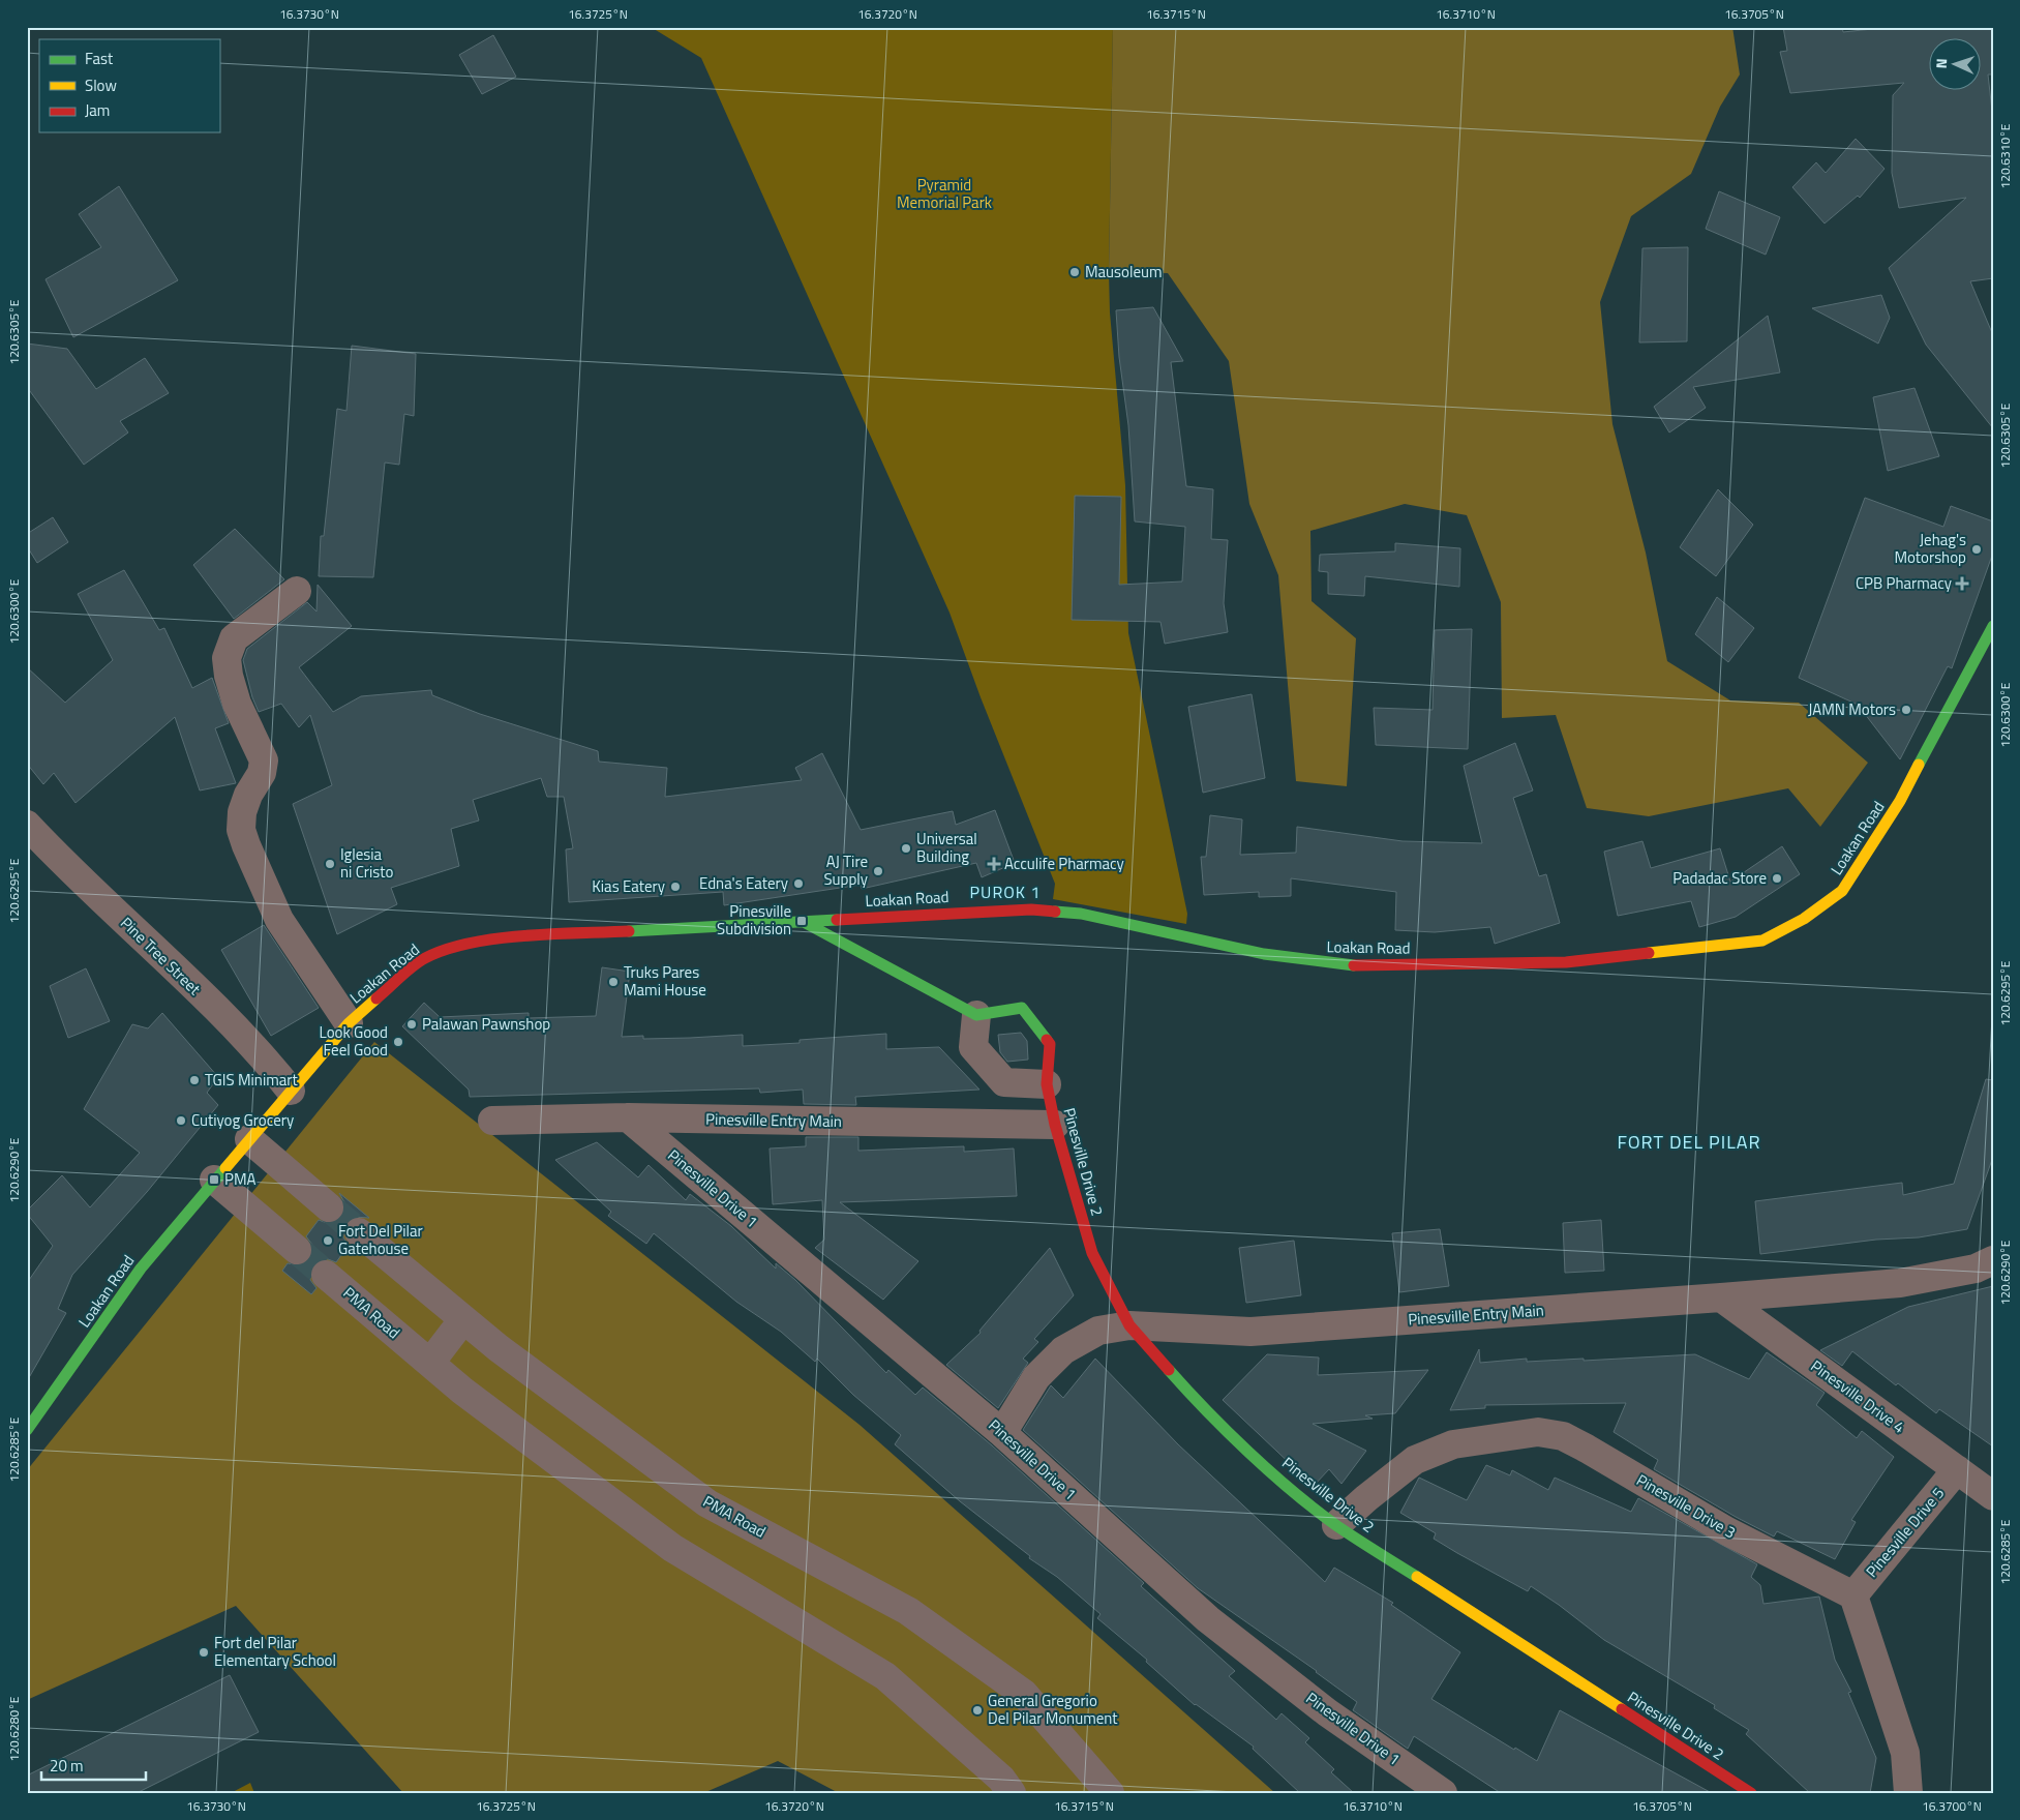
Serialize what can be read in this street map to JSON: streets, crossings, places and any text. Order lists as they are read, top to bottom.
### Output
{
  "streets": {
    "main road": ["Loakan Road", "Pinesville Drive 2"],
    "street": [
      "Pine Tree Street",
      "Pinesville Entry Main",
      "Pinesville Drive 1",
      "PMA Road",
      "Pinesville Drive 4",
      "Pinesville Drive 3",
      "Pinesville Drive 5"
    ]
  },
  "crossings": [
    ["Loakan Road", "Pine Tree Street"],
    ["Pinesville Entry Main", "Pinesville Drive 2"],
    ["Pinesville Entry Main", "Pinesville Drive 1"],
    ["Pinesville Entry Main", "Pinesville Drive 4"],
    ["Pinesville Drive 2", "Pinesville Drive 3"],
    ["Pinesville Drive 4", "Pinesville Drive 5"],
    ["Pinesville Drive 3", "Pinesville Drive 5"]
  ],
  "districts": ["PUROK 1", "FORT DEL PILAR"],
  "parks": ["Pyramid Memorial Park"],
  "places": {
    "other": [
      "Mausoleum",
      "Jehag's Motorshop",
      "JAMN Motors",
      "Universal Building",
      "Iglesia ni Cristo",
      "AJ Tire Supply",
      "Padadac Store",
      "Edna's Eatery",
      "Kias Eatery",
      "Truks Pares Mami House",
      "Palawan Pawnshop",
      "Look Good Feel Good",
      "TGIS Minimart",
      "Cutiyog Grocery",
      "Fort Del Pilar Gatehouse",
      "Fort del Pilar Elementary School",
      "General Gregorio Del Pilar Monument"
    ],
    "health": ["CPB Pharmacy", "Acculife Pharmacy"],
    "transit": ["Pinesville Subdivision", "PMA"]
  },
  "legend": ["Fast", "Slow", "Jam"],
  "scale_bar": "20 m",
  "north": "left",
  "coordinates": [
    "16.3730°N",
    "16.3725°N",
    "16.3720°N",
    "16.3715°N",
    "16.3710°N",
    "16.3705°N",
    "120.6310°E",
    "120.6305°E",
    "120.6300°E",
    "120.6295°E",
    "120.6290°E",
    "120.6285°E",
    "120.6280°E",
    "16.3700°N"
  ]
}
